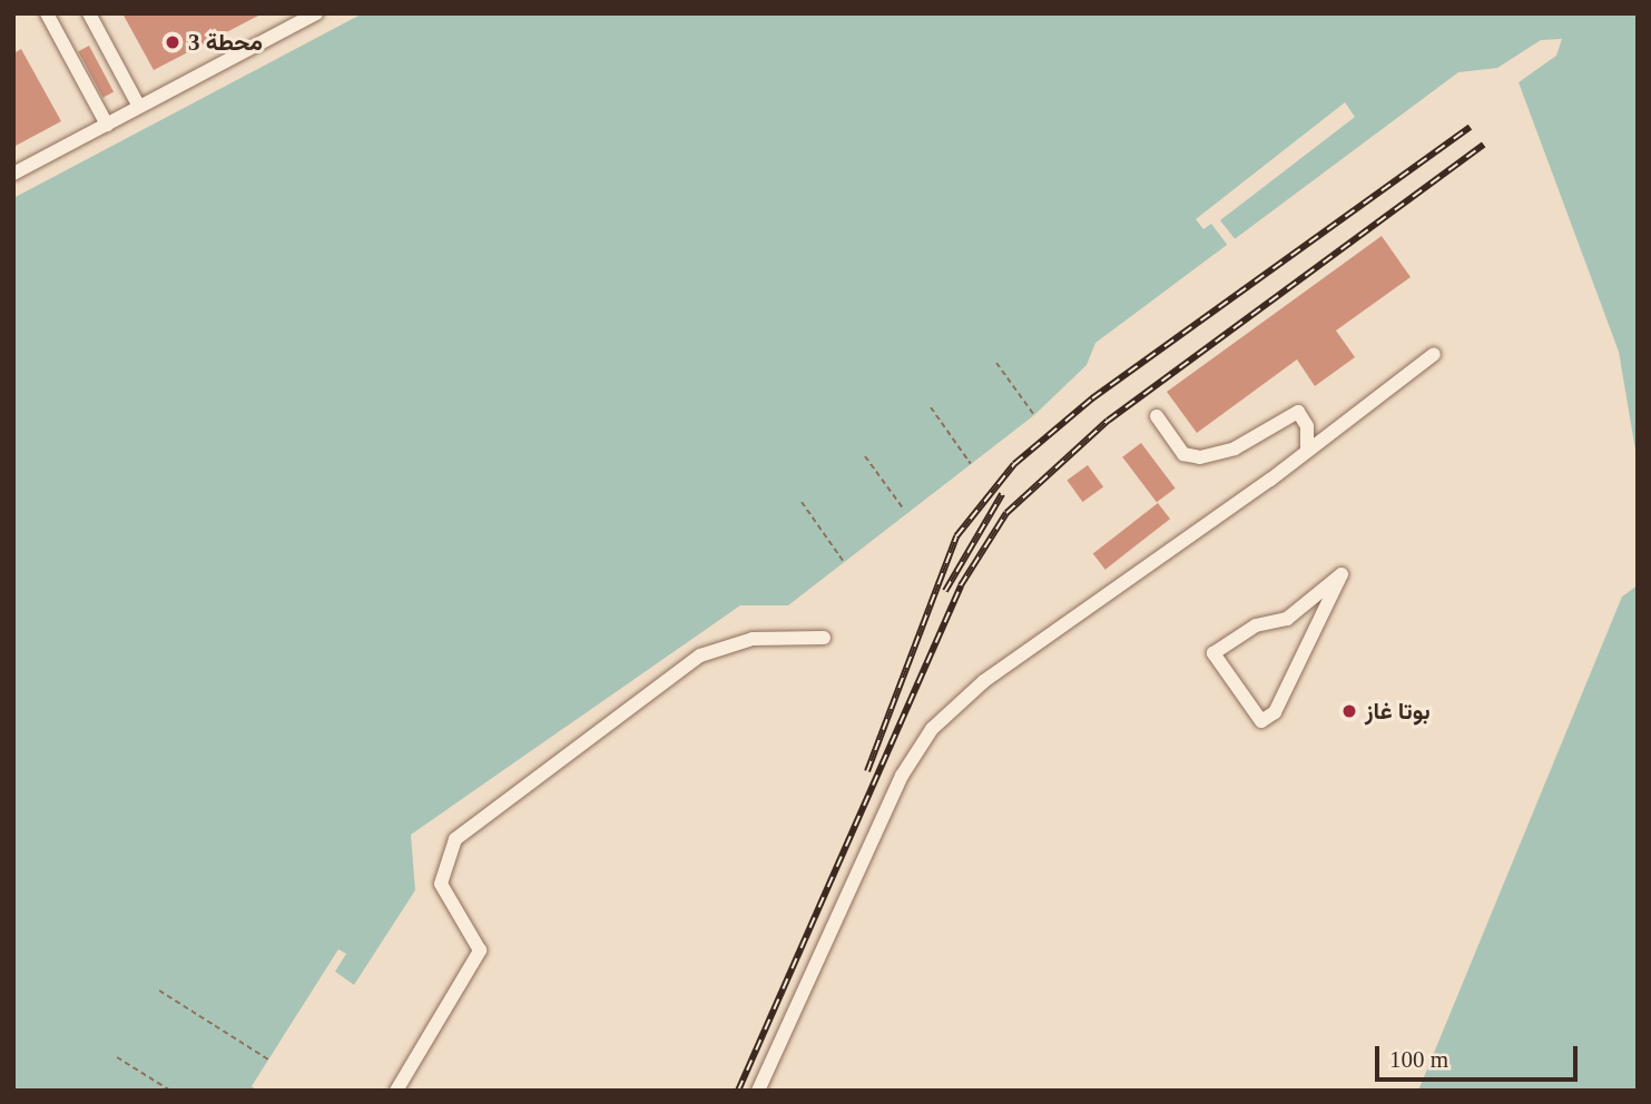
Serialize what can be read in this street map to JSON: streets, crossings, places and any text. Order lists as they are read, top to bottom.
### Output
{
  "places": ["محطة 3", "بوتا غاز"],
  "scale_bar": "100 m"
}
